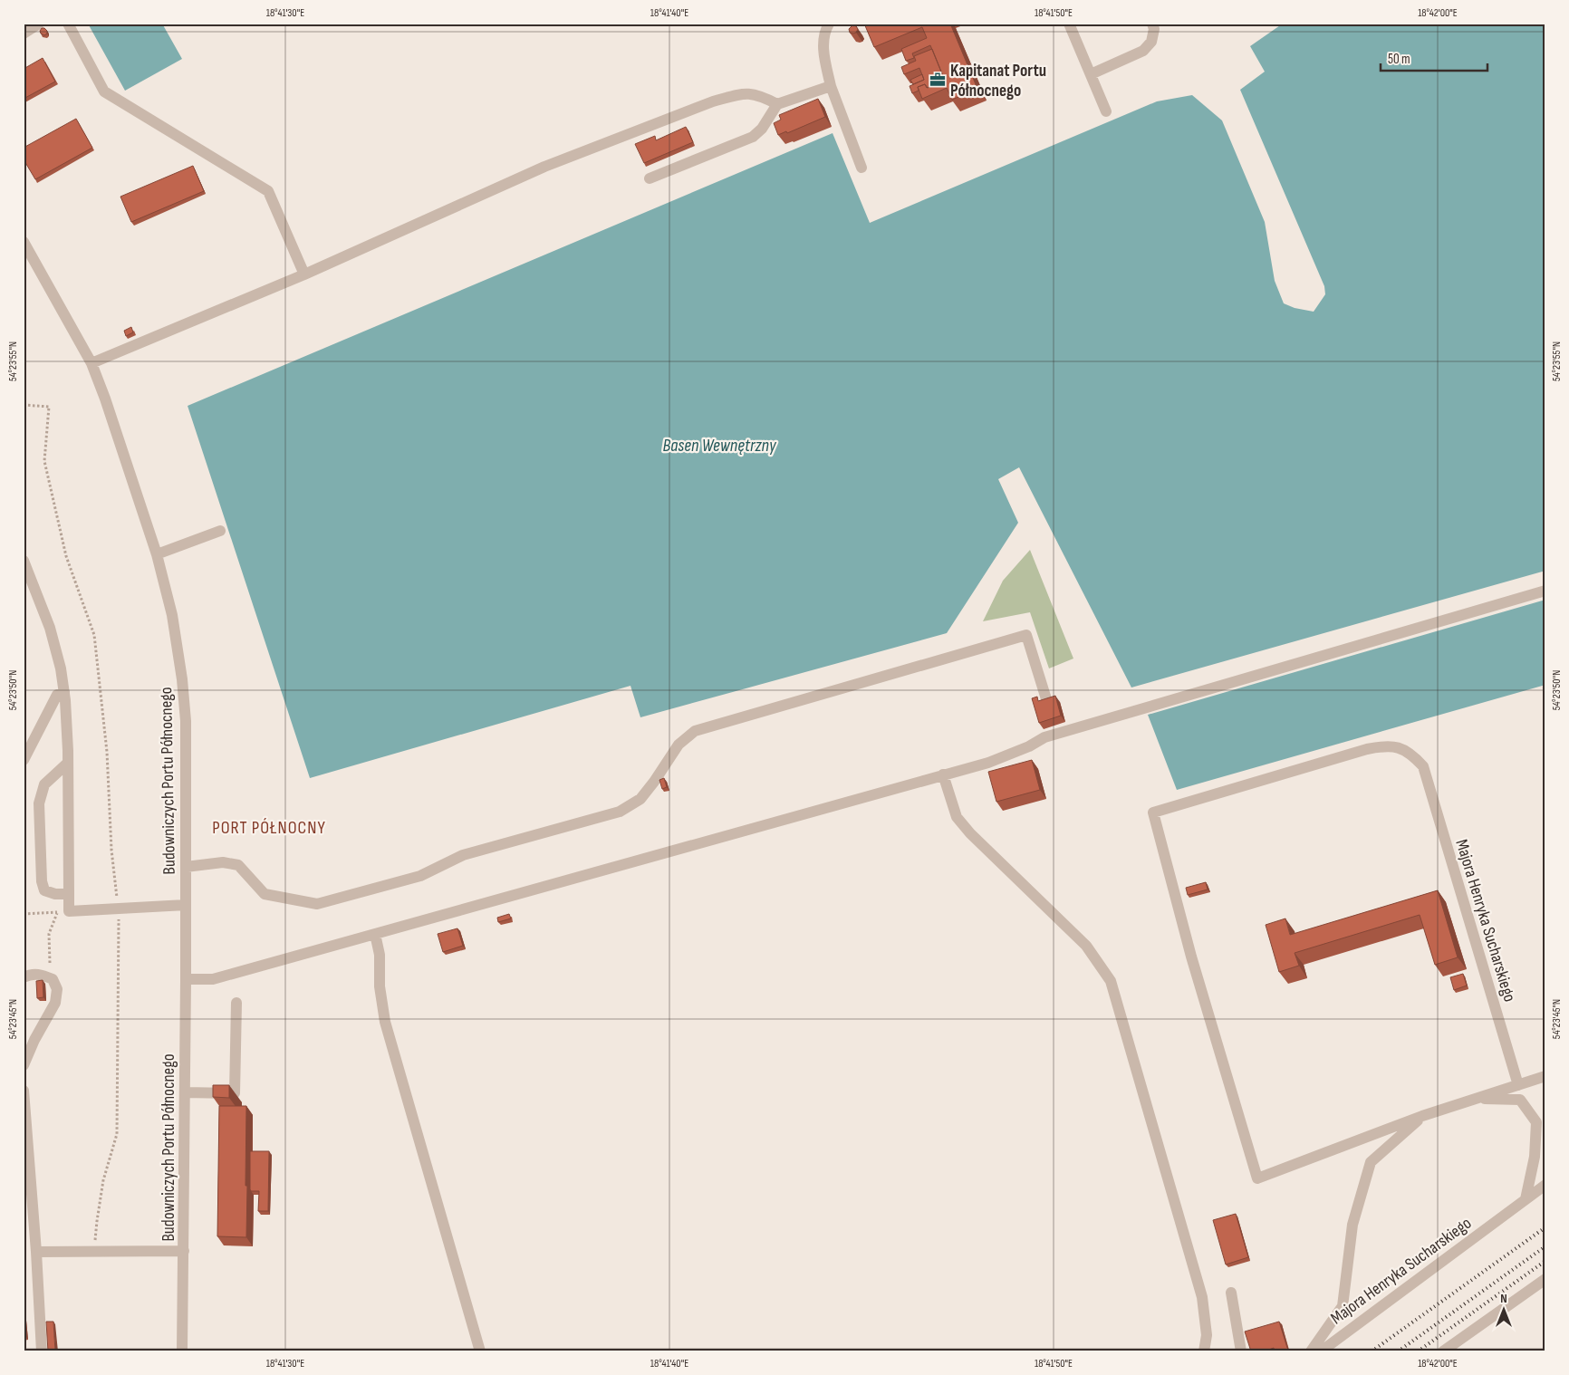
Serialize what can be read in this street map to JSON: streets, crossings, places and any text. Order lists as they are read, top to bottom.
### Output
{
  "streets": {
    "street": ["Budowniczych Portu Północnego", "Majora Henryka Sucharskiego"]
  },
  "districts": ["PORT PÓŁNOCNY"],
  "water": ["Basen Wewnętrzny"],
  "places": {
    "office": ["Kapitanat Portu Północnego"]
  },
  "scale_bar": "50 m",
  "north": "top",
  "coordinates": [
    "18°41'30\"E",
    "18°41'40\"E",
    "18°41'50\"E",
    "18°42'00\"E",
    "54°23'55\"N",
    "54°23'50\"N",
    "54°23'45\"N"
  ]
}
